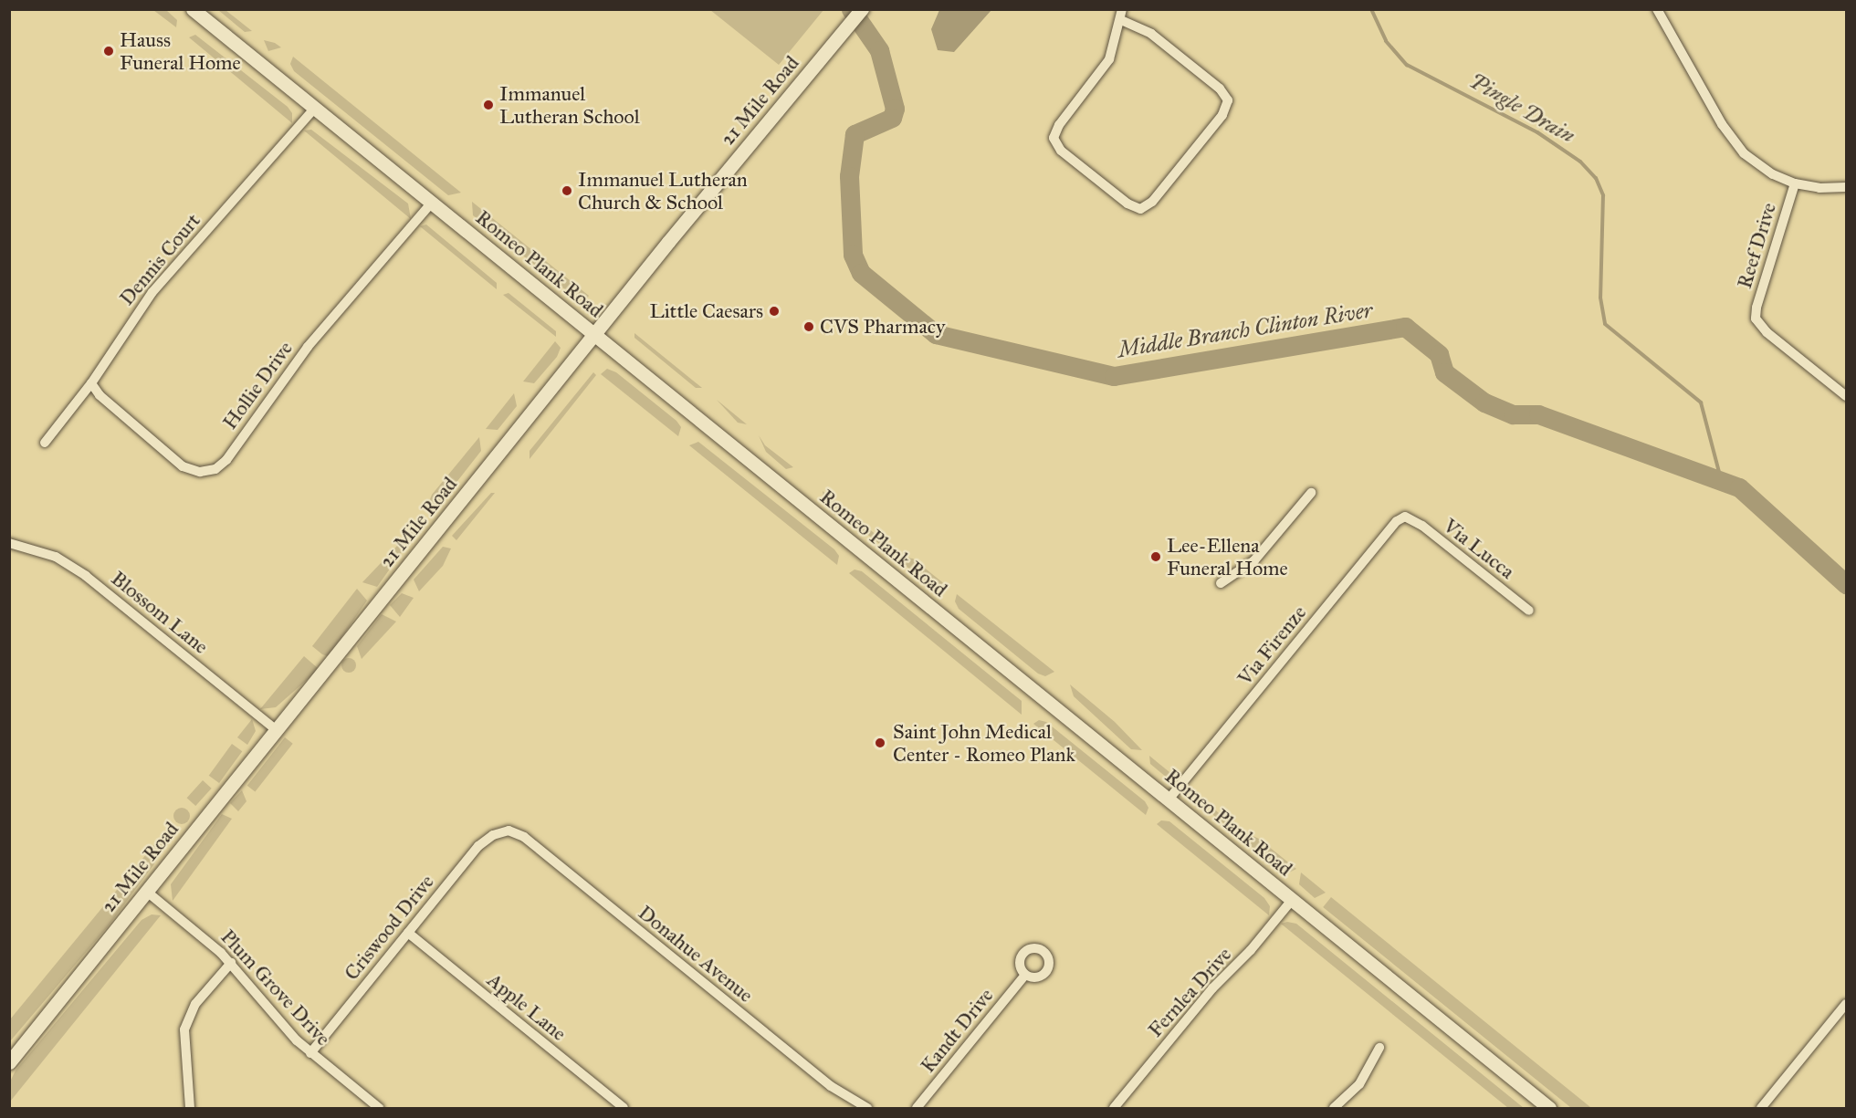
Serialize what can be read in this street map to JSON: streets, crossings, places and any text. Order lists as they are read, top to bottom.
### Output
{
  "streets": {
    "main road": ["21 Mile Road", "Romeo Plank Road"],
    "street": [
      "Reef Drive",
      "Dennis Court",
      "Hollie Drive",
      "Via Lucca",
      "Blossom Lane",
      "Via Firenze",
      "Criswood Drive",
      "Donahue Avenue",
      "Plum Grove Drive",
      "Fernlea Drive",
      "Apple Lane",
      "Kandt Drive"
    ]
  },
  "crossings": [
    ["21 Mile Road", "Romeo Plank Road"],
    ["21 Mile Road", "Blossom Lane"],
    ["21 Mile Road", "Plum Grove Drive"],
    ["Dennis Court", "Romeo Plank Road"],
    ["Dennis Court", "Hollie Drive"],
    ["Romeo Plank Road", "Hollie Drive"],
    ["Romeo Plank Road", "Via Firenze"],
    ["Romeo Plank Road", "Fernlea Drive"],
    ["Via Lucca", "Via Firenze"],
    ["Criswood Drive", "Donahue Avenue"],
    ["Criswood Drive", "Plum Grove Drive"],
    ["Criswood Drive", "Apple Lane"]
  ],
  "water": ["Pingle Drain", "Middle Branch Clinton River"],
  "places": [
    "Hauss Funeral Home",
    "Immanuel Lutheran School",
    "Immanuel Lutheran Church & School",
    "Little Caesars",
    "CVS Pharmacy",
    "Lee-Ellena Funeral Home",
    "Saint John Medical Center - Romeo Plank"
  ]
}
